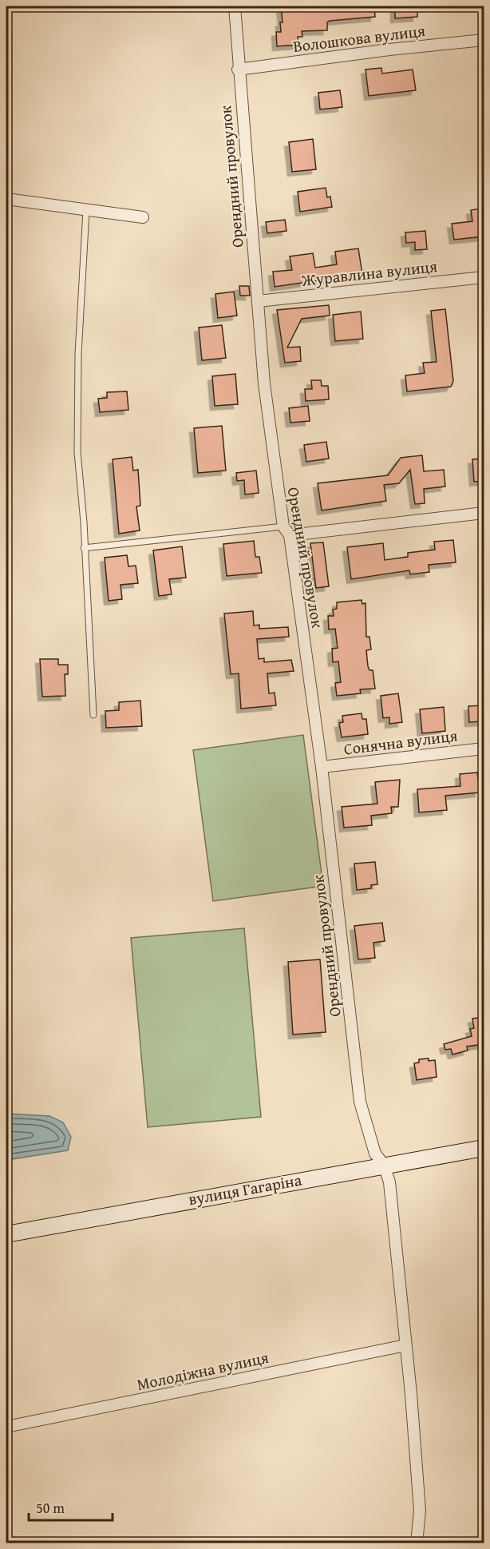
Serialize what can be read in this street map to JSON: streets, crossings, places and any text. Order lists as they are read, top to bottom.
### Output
{
  "streets": {
    "street": [
      "Волошкова вулиця",
      "Орендний провулок",
      "Журавлина вулиця",
      "Сонячна вулиця",
      "вулиця Гагаріна",
      "Молодіжна вулиця"
    ]
  },
  "crossings": [
    ["Волошкова вулиця", "Орендний провулок"],
    ["Орендний провулок", "Журавлина вулиця"],
    ["Орендний провулок", "Сонячна вулиця"],
    ["Орендний провулок", "вулиця Гагаріна"]
  ],
  "scale_bar": "50 m"
}
